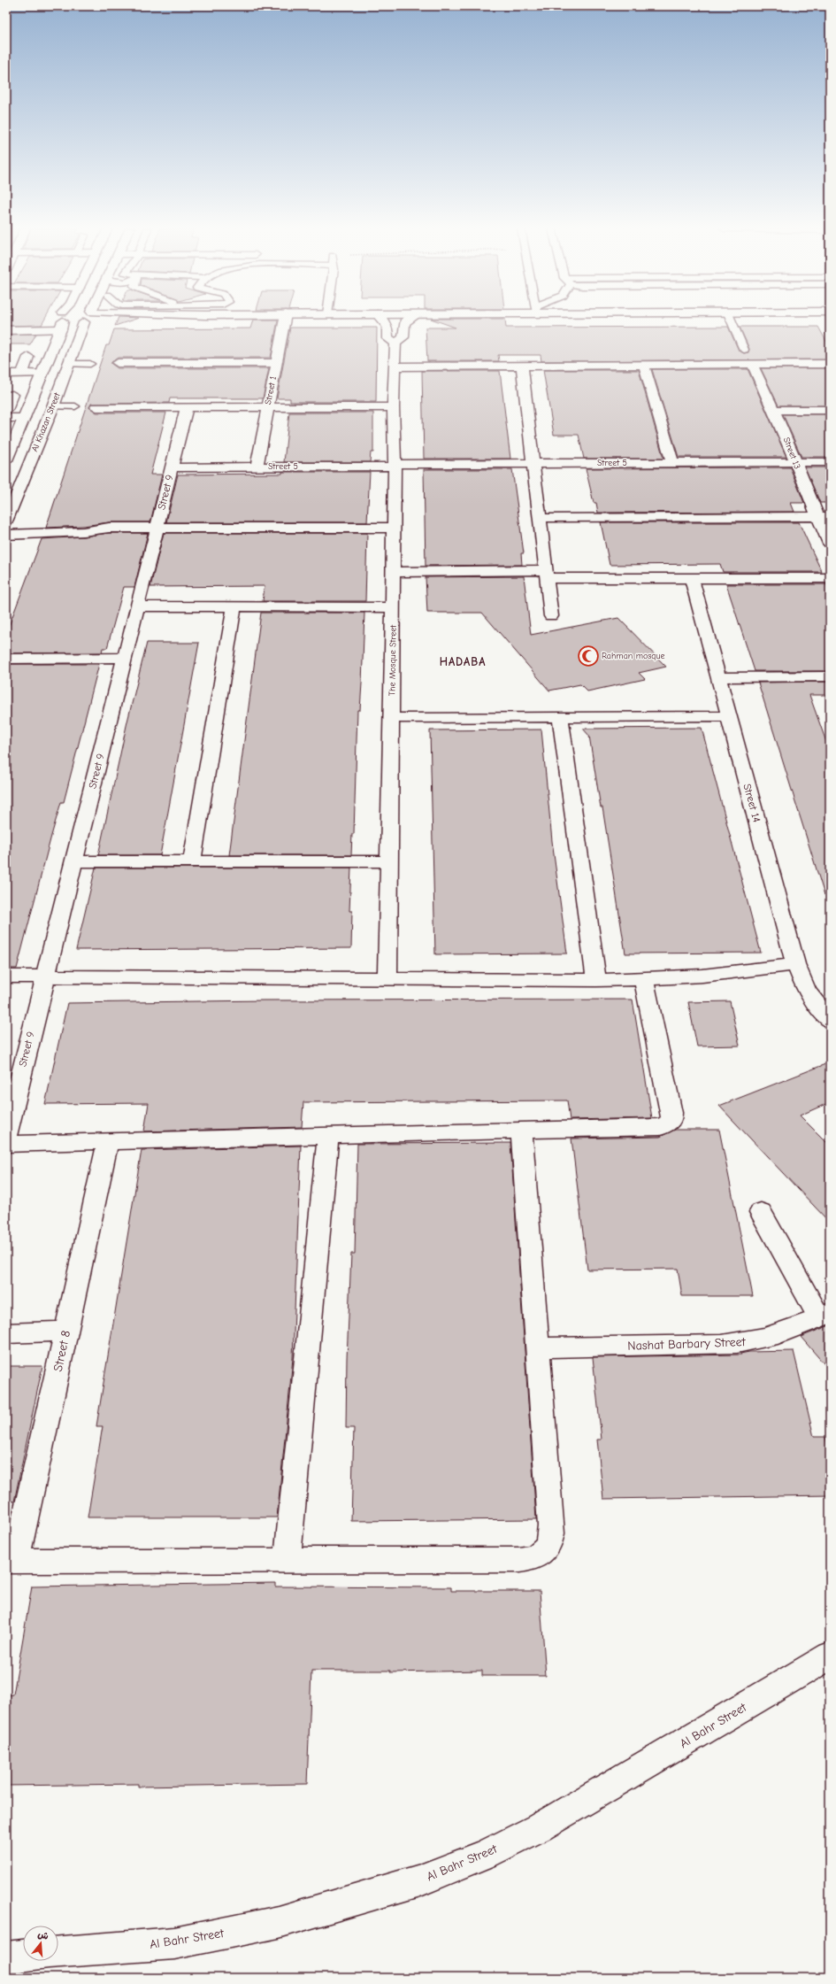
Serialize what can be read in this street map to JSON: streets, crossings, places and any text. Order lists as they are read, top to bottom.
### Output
{
  "streets": {
    "street": [
      "Street 1",
      "Al Khazan Street",
      "Street 13",
      "Street 5",
      "Street 9",
      "The Mosque Street",
      "Street 14",
      "Nashat Barbary Street",
      "Street 8",
      "Al Bahr Street"
    ]
  },
  "crossings": [
    ["Street 1", "Street 5"],
    ["Street 13", "Street 5"],
    ["Street 5", "Street 9"],
    ["Street 5", "The Mosque Street"]
  ],
  "districts": ["HADABA"],
  "places": {
    "mosque": ["Rahman mosque"]
  },
  "north": "top"
}
